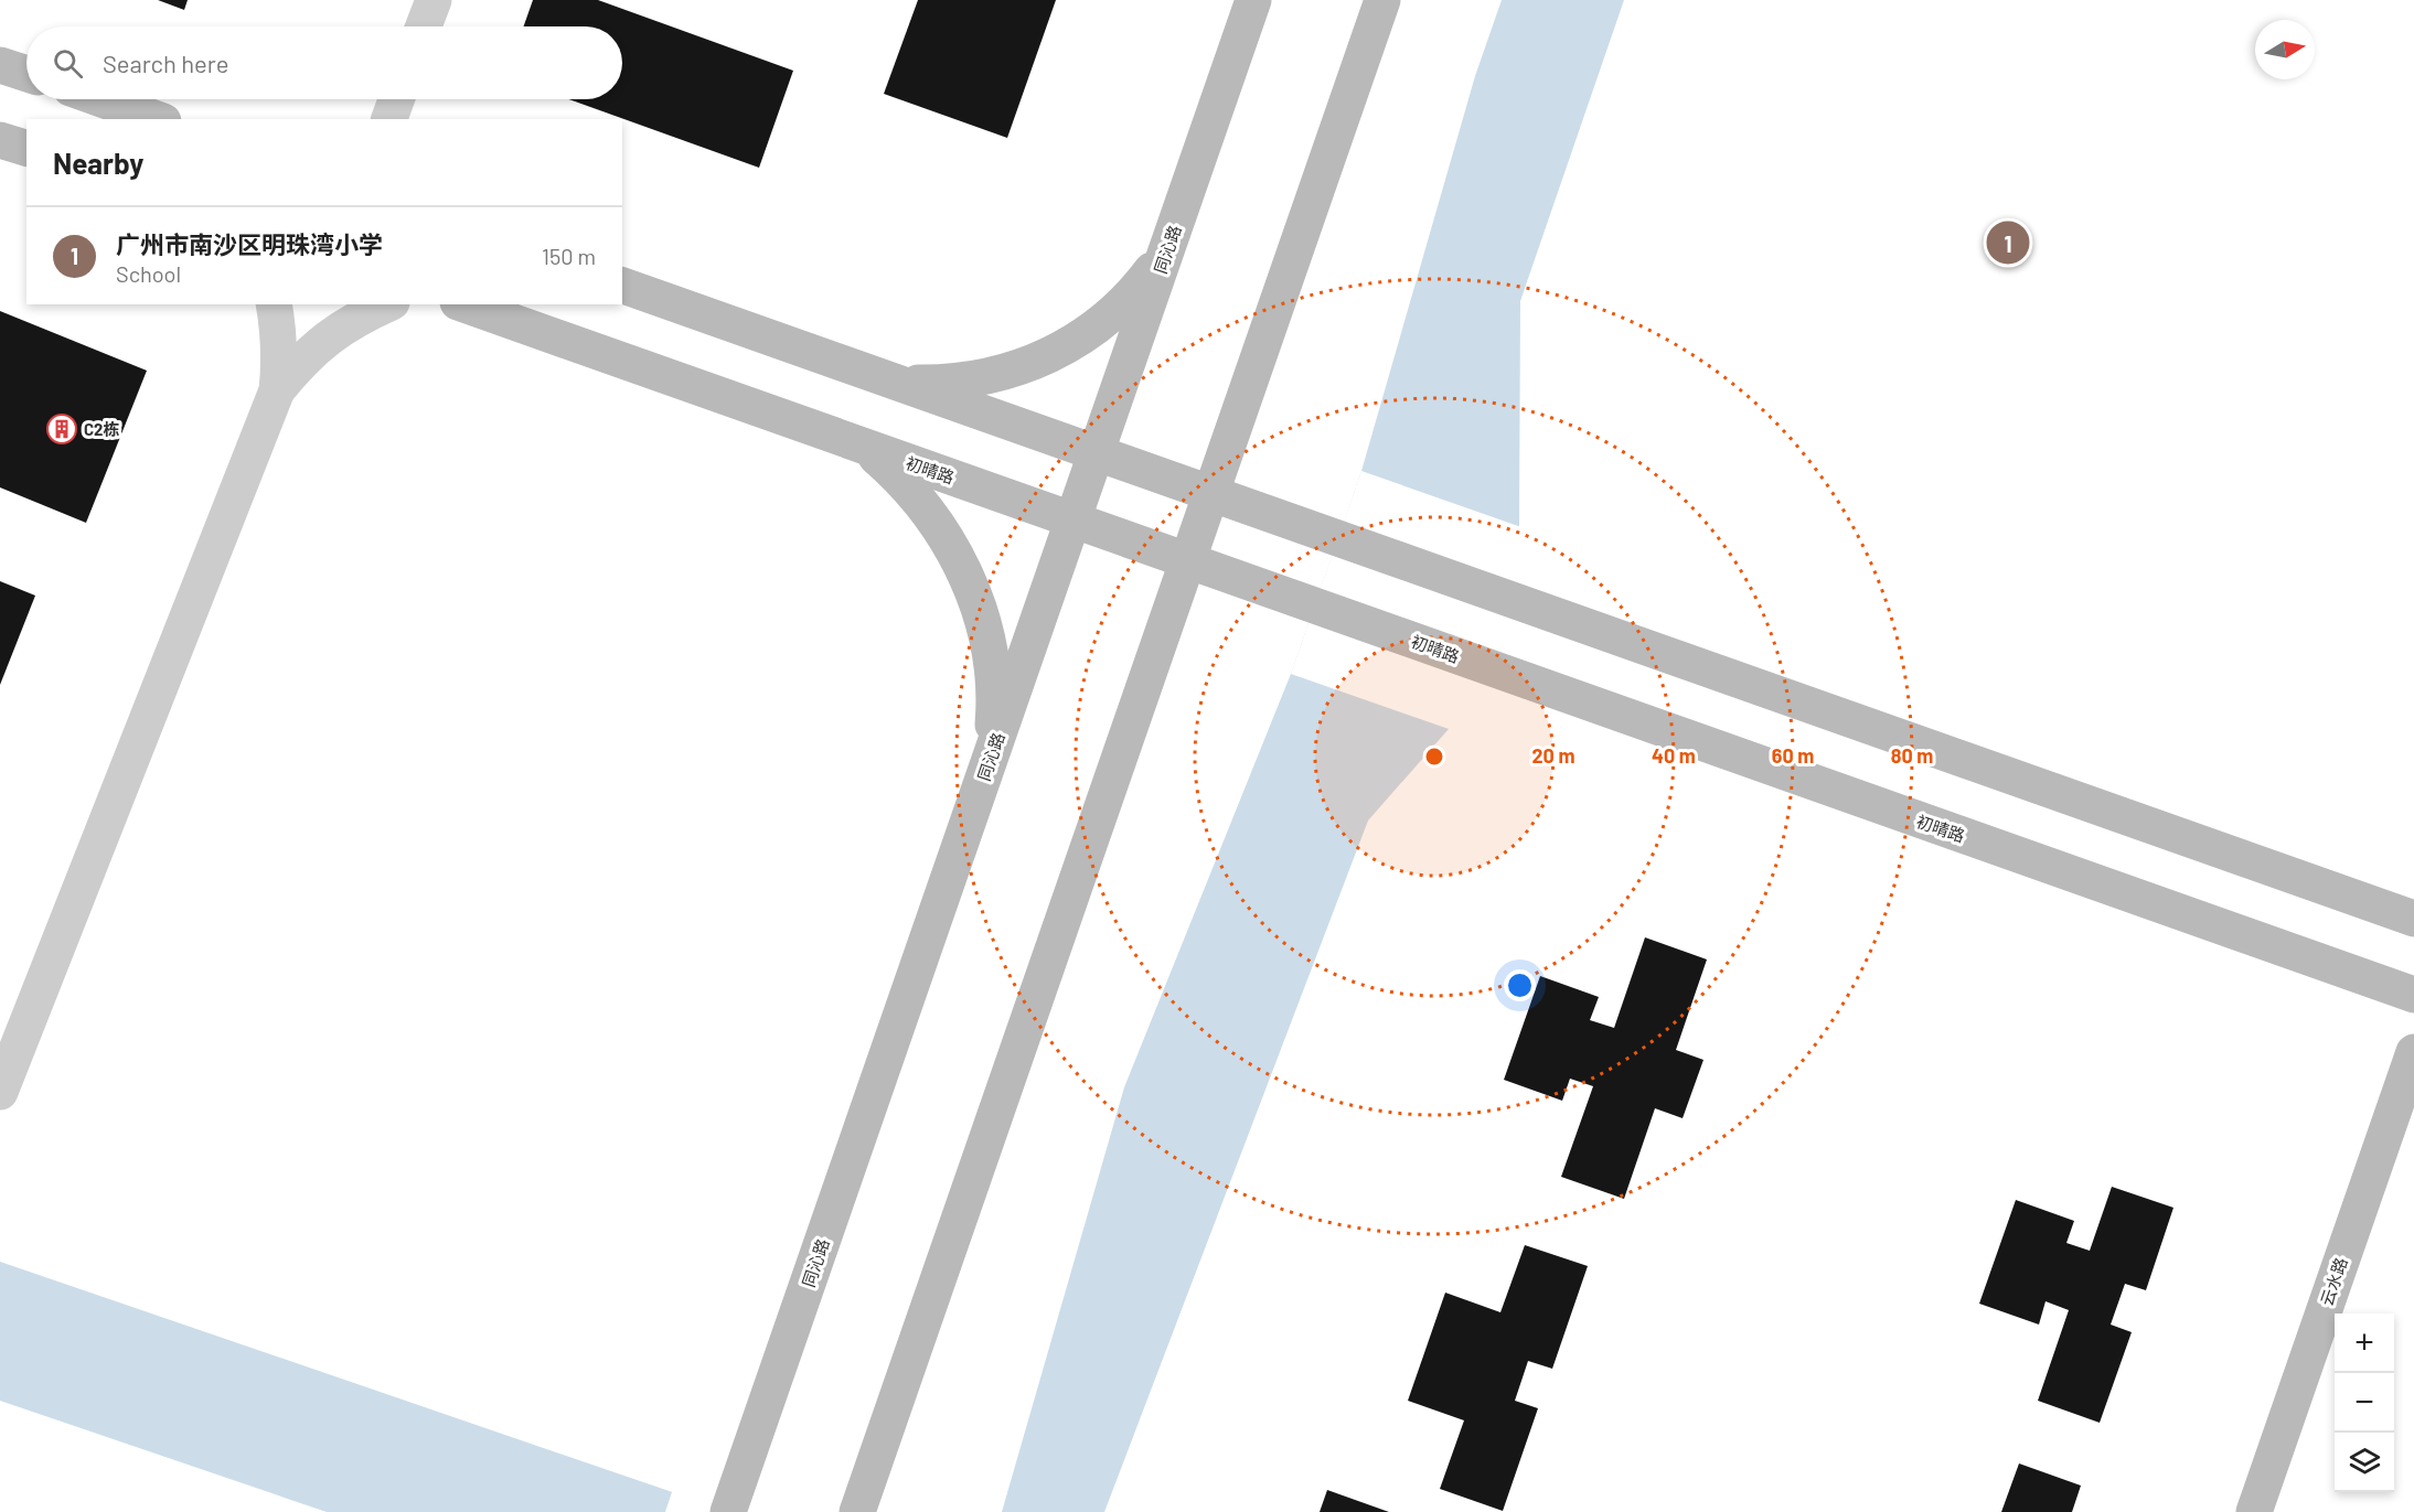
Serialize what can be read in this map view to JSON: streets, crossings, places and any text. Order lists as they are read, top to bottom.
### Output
{
  "streets": {
    "main road": ["同沁路", "初晴路", "云水路"]
  },
  "crossings": [
    ["同沁路", "初晴路"]
  ],
  "places": {
    "building": ["C2栋"]
  },
  "north": "right",
  "page": {
    "search": "Search here",
    "heading": "Nearby",
    "list": [
      {
        "mark": "1",
        "name": "广州市南沙区明珠湾小学",
        "note": "School",
        "value": "150 m"
      }
    ],
    "pins": "1",
    "map_buttons": ["+", "−"]
  },
  "rings": [
    "20 m",
    "40 m",
    "60 m",
    "80 m"
  ]
}
